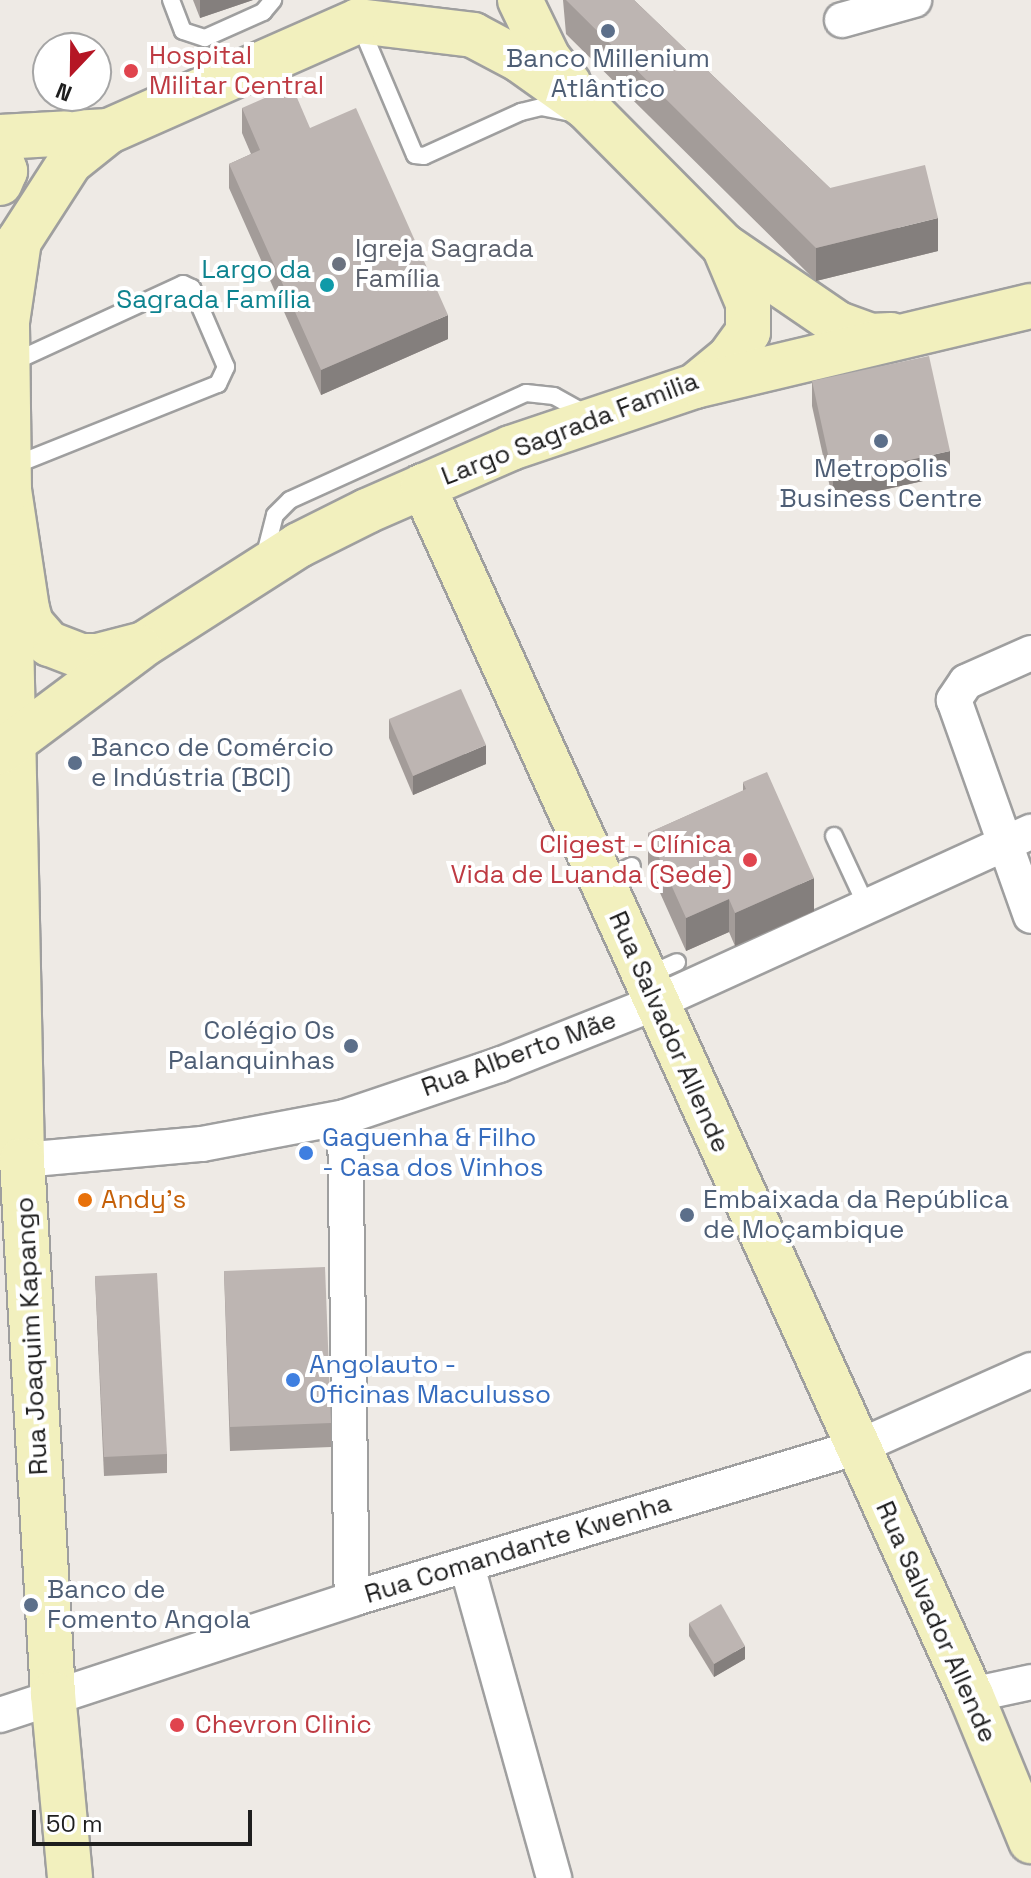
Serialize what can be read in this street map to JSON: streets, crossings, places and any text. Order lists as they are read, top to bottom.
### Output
{
  "streets": {
    "street": [
      "Largo Sagrada Familia",
      "Rua Salvador Allende",
      "Rua Alberto Mãe",
      "Rua Joaquim Kapango",
      "Rua Comandante Kwenha"
    ]
  },
  "crossings": [
    ["Largo Sagrada Familia", "Rua Salvador Allende"],
    ["Largo Sagrada Familia", "Rua Joaquim Kapango"],
    ["Rua Salvador Allende", "Rua Alberto Mãe"],
    ["Rua Salvador Allende", "Rua Comandante Kwenha"],
    ["Rua Alberto Mãe", "Rua Joaquim Kapango"],
    ["Rua Joaquim Kapango", "Rua Comandante Kwenha"]
  ],
  "places": [
    "Banco Millenium Atlântico",
    "Hospital Militar Central",
    "Igreja Sagrada Família",
    "Largo da Sagrada Família",
    "Metropolis Business Centre",
    "Banco de Comércio e Indústria (BCI)",
    "Cligest - Clínica Vida de Luanda (Sede)",
    "Colégio Os Palanquinhas",
    "Gaguenha & Filho - Casa dos Vinhos",
    "Andy’s",
    "Embaixada da República de Moçambique",
    "Angolauto - Oficinas Maculusso",
    "Banco de Fomento Angola",
    "Chevron Clinic"
  ],
  "scale_bar": "50 m",
  "north": "bottom"
}
